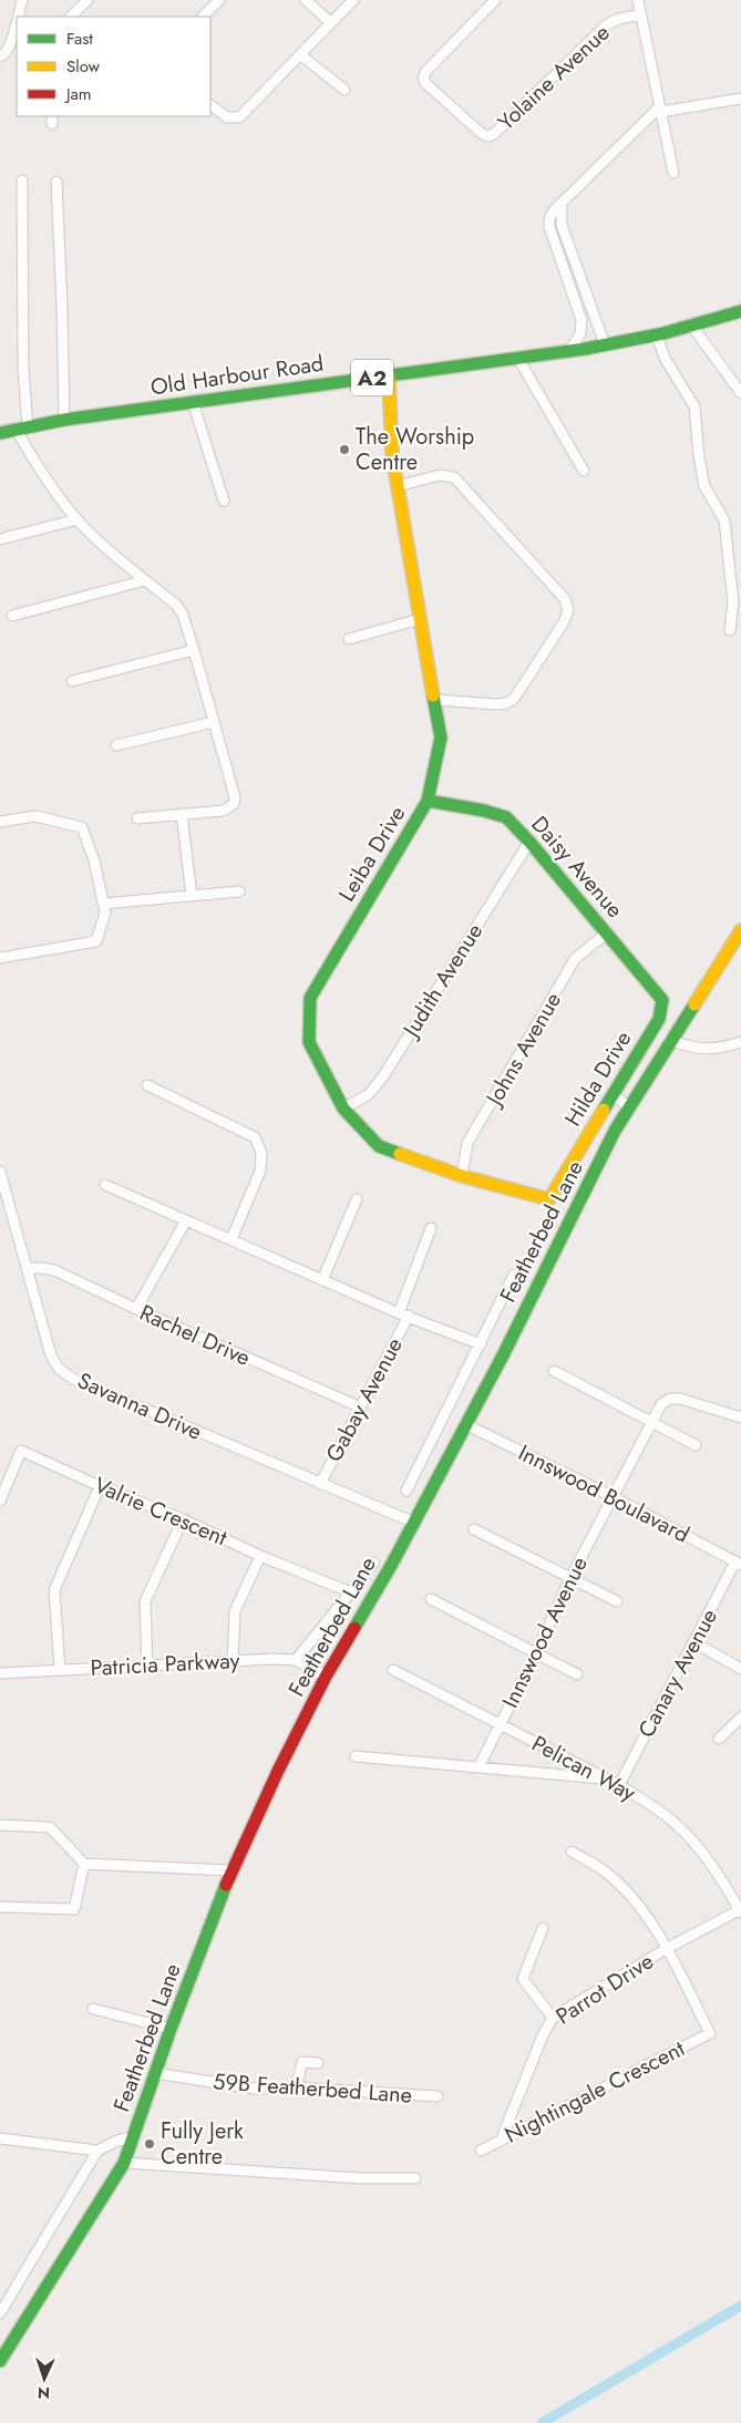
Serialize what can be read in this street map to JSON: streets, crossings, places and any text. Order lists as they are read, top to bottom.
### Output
{
  "streets": {
    "main road": [
      "Old Harbour Road",
      "A2",
      "Leiba Drive",
      "Daisy Avenue",
      "Hilda Drive",
      "Featherbed Lane"
    ],
    "street": [
      "Yolaine Avenue",
      "Judith Avenue",
      "Johns Avenue",
      "Rachel Drive",
      "Gabay Avenue",
      "Savanna Drive",
      "Innswood Boulavard",
      "Valrie Crescent",
      "Innswood Avenue",
      "Patricia Parkway",
      "Canary Avenue",
      "Pelican Way",
      "Parrot Drive",
      "59B Featherbed Lane",
      "Nightingale Crescent"
    ]
  },
  "crossings": [
    ["Old Harbour Road", "Leiba Drive"],
    ["Leiba Drive", "Daisy Avenue"],
    ["Leiba Drive", "Judith Avenue"],
    ["Leiba Drive", "Johns Avenue"],
    ["Leiba Drive", "Hilda Drive"],
    ["Daisy Avenue", "Judith Avenue"],
    ["Daisy Avenue", "Johns Avenue"],
    ["Daisy Avenue", "Hilda Drive"],
    ["Featherbed Lane", "Savanna Drive"],
    ["Featherbed Lane", "Innswood Boulavard"],
    ["Featherbed Lane", "Patricia Parkway"],
    ["Featherbed Lane", "59B Featherbed Lane"],
    ["Rachel Drive", "Gabay Avenue"],
    ["Rachel Drive", "Savanna Drive"],
    ["Gabay Avenue", "Savanna Drive"],
    ["Innswood Boulavard", "Innswood Avenue"],
    ["Innswood Boulavard", "Canary Avenue"],
    ["Innswood Avenue", "Pelican Way"],
    ["Canary Avenue", "Pelican Way"],
    ["Pelican Way", "Parrot Drive"],
    ["Parrot Drive", "Nightingale Crescent"]
  ],
  "places": ["The Worship Centre", "Fully Jerk Centre"],
  "legend": ["Fast", "Slow", "Jam"],
  "north": "bottom"
}
